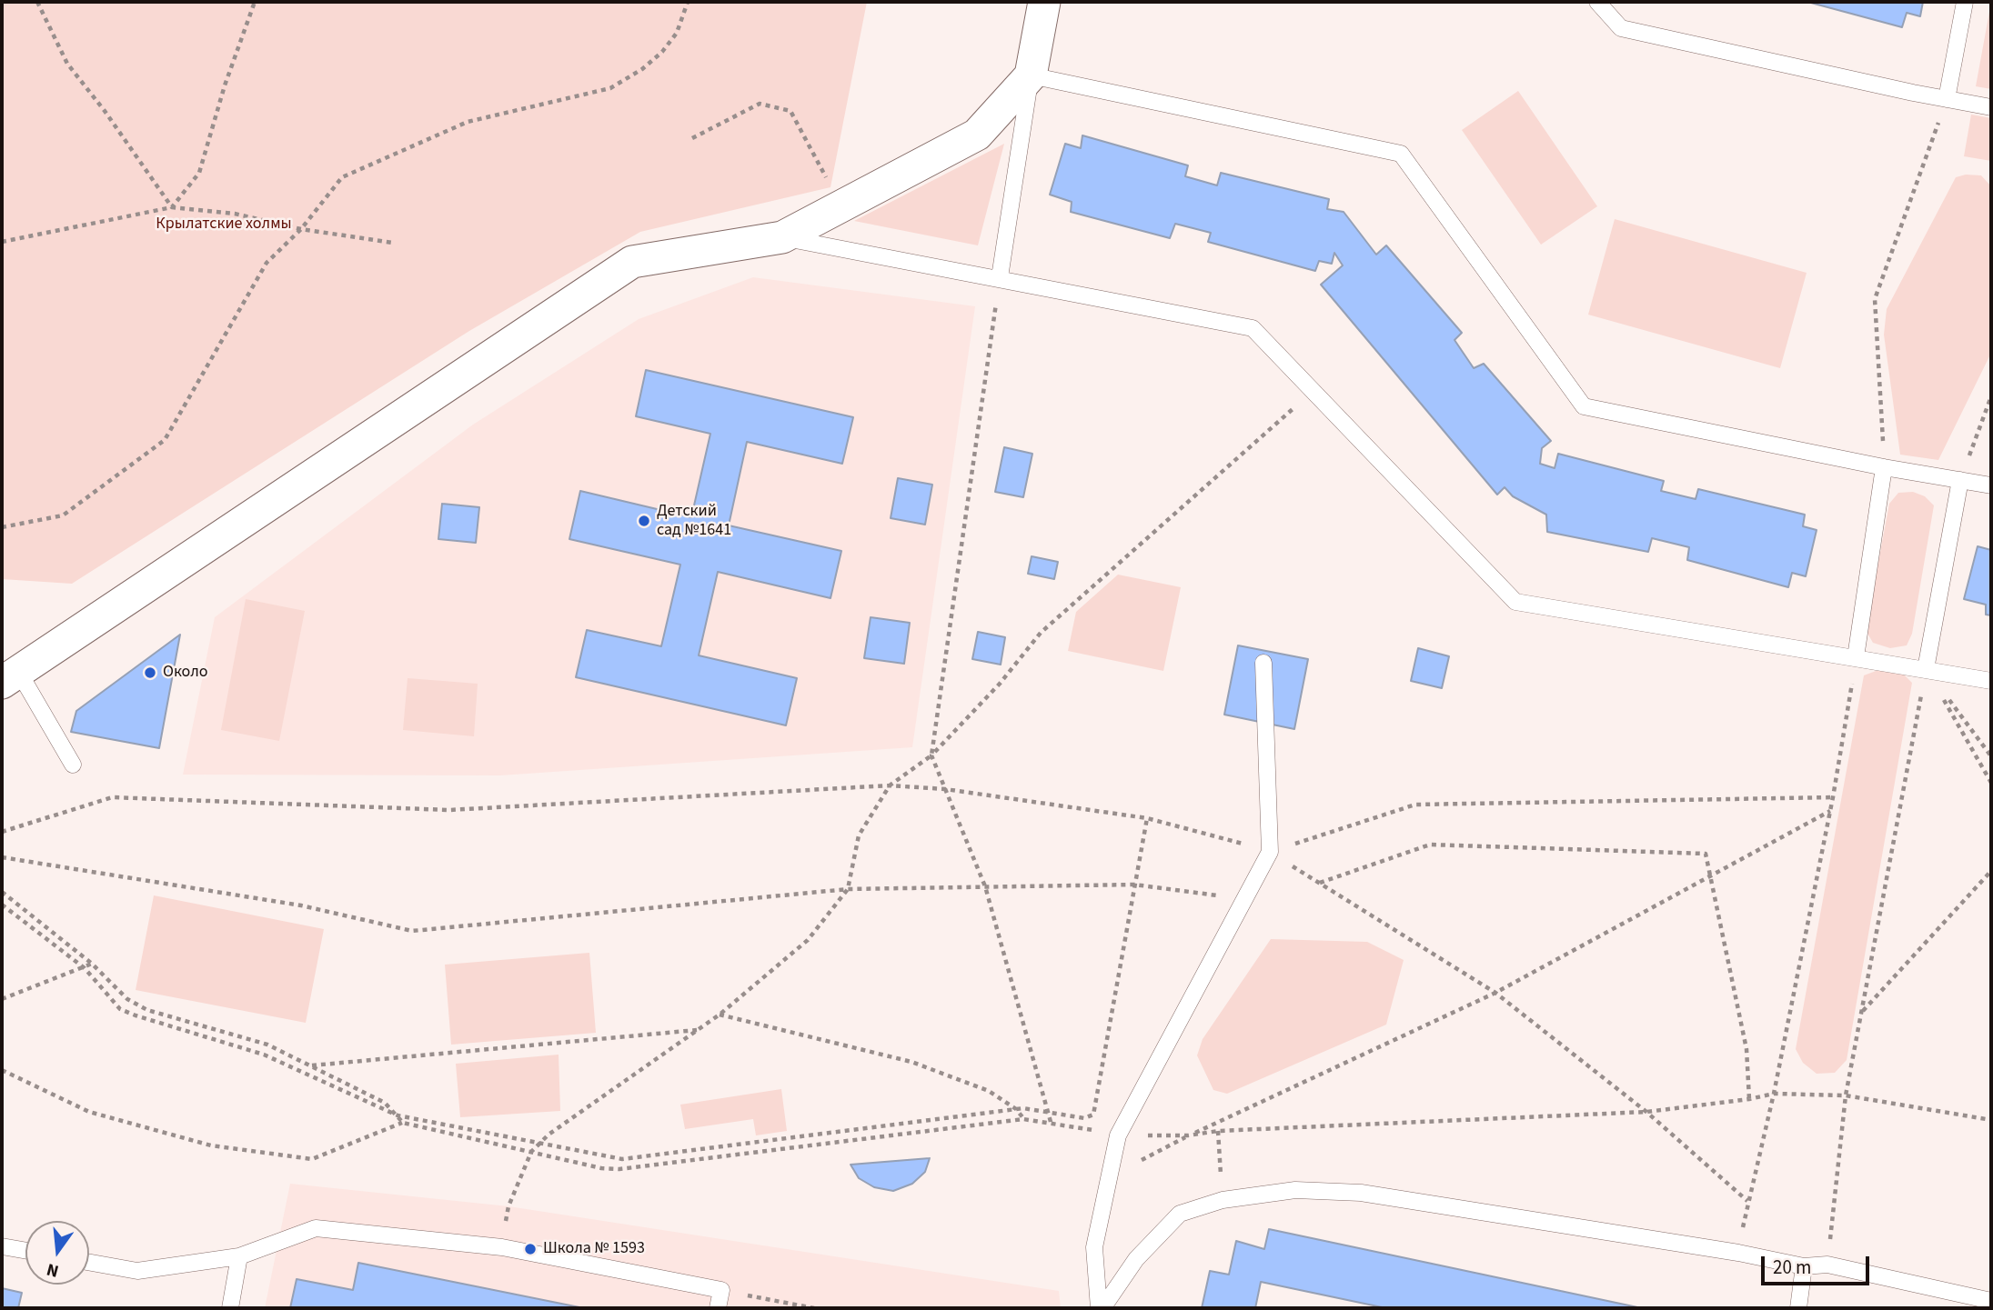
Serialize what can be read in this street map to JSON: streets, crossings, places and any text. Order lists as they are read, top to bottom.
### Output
{
  "parks": ["Крылатские холмы"],
  "places": ["Детский сад №1641", "Около", "Школа № 1593"],
  "scale_bar": "20 m",
  "north": "bottom"
}
